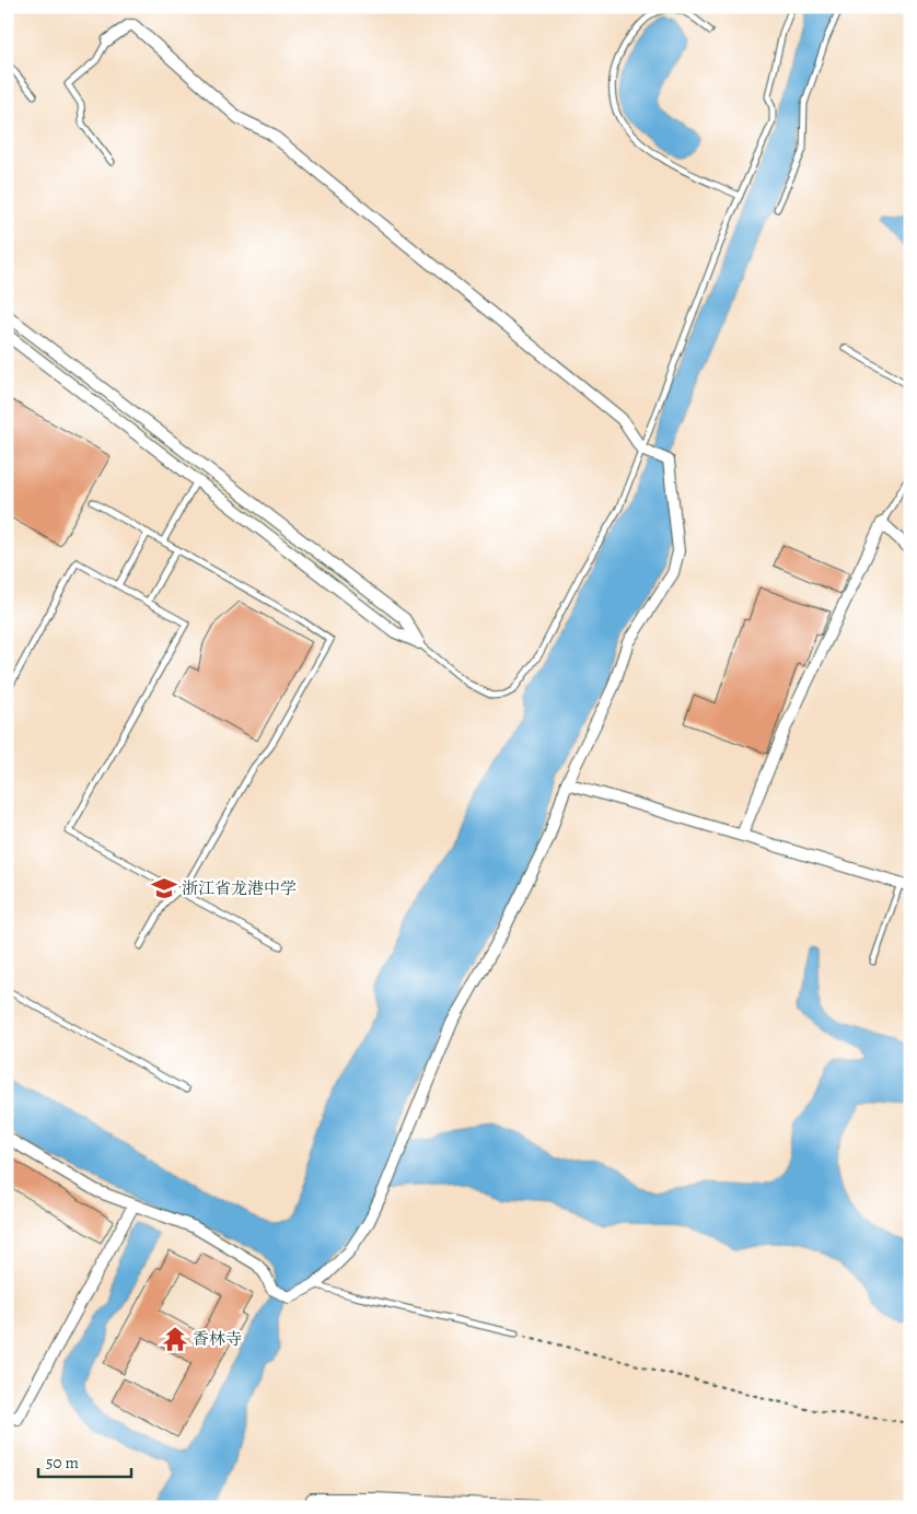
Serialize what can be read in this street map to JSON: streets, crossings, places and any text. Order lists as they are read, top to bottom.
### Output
{
  "places": {
    "school or university": ["浙江省龙港中学"],
    "temple": ["香林寺"]
  },
  "scale_bar": "50 m"
}
